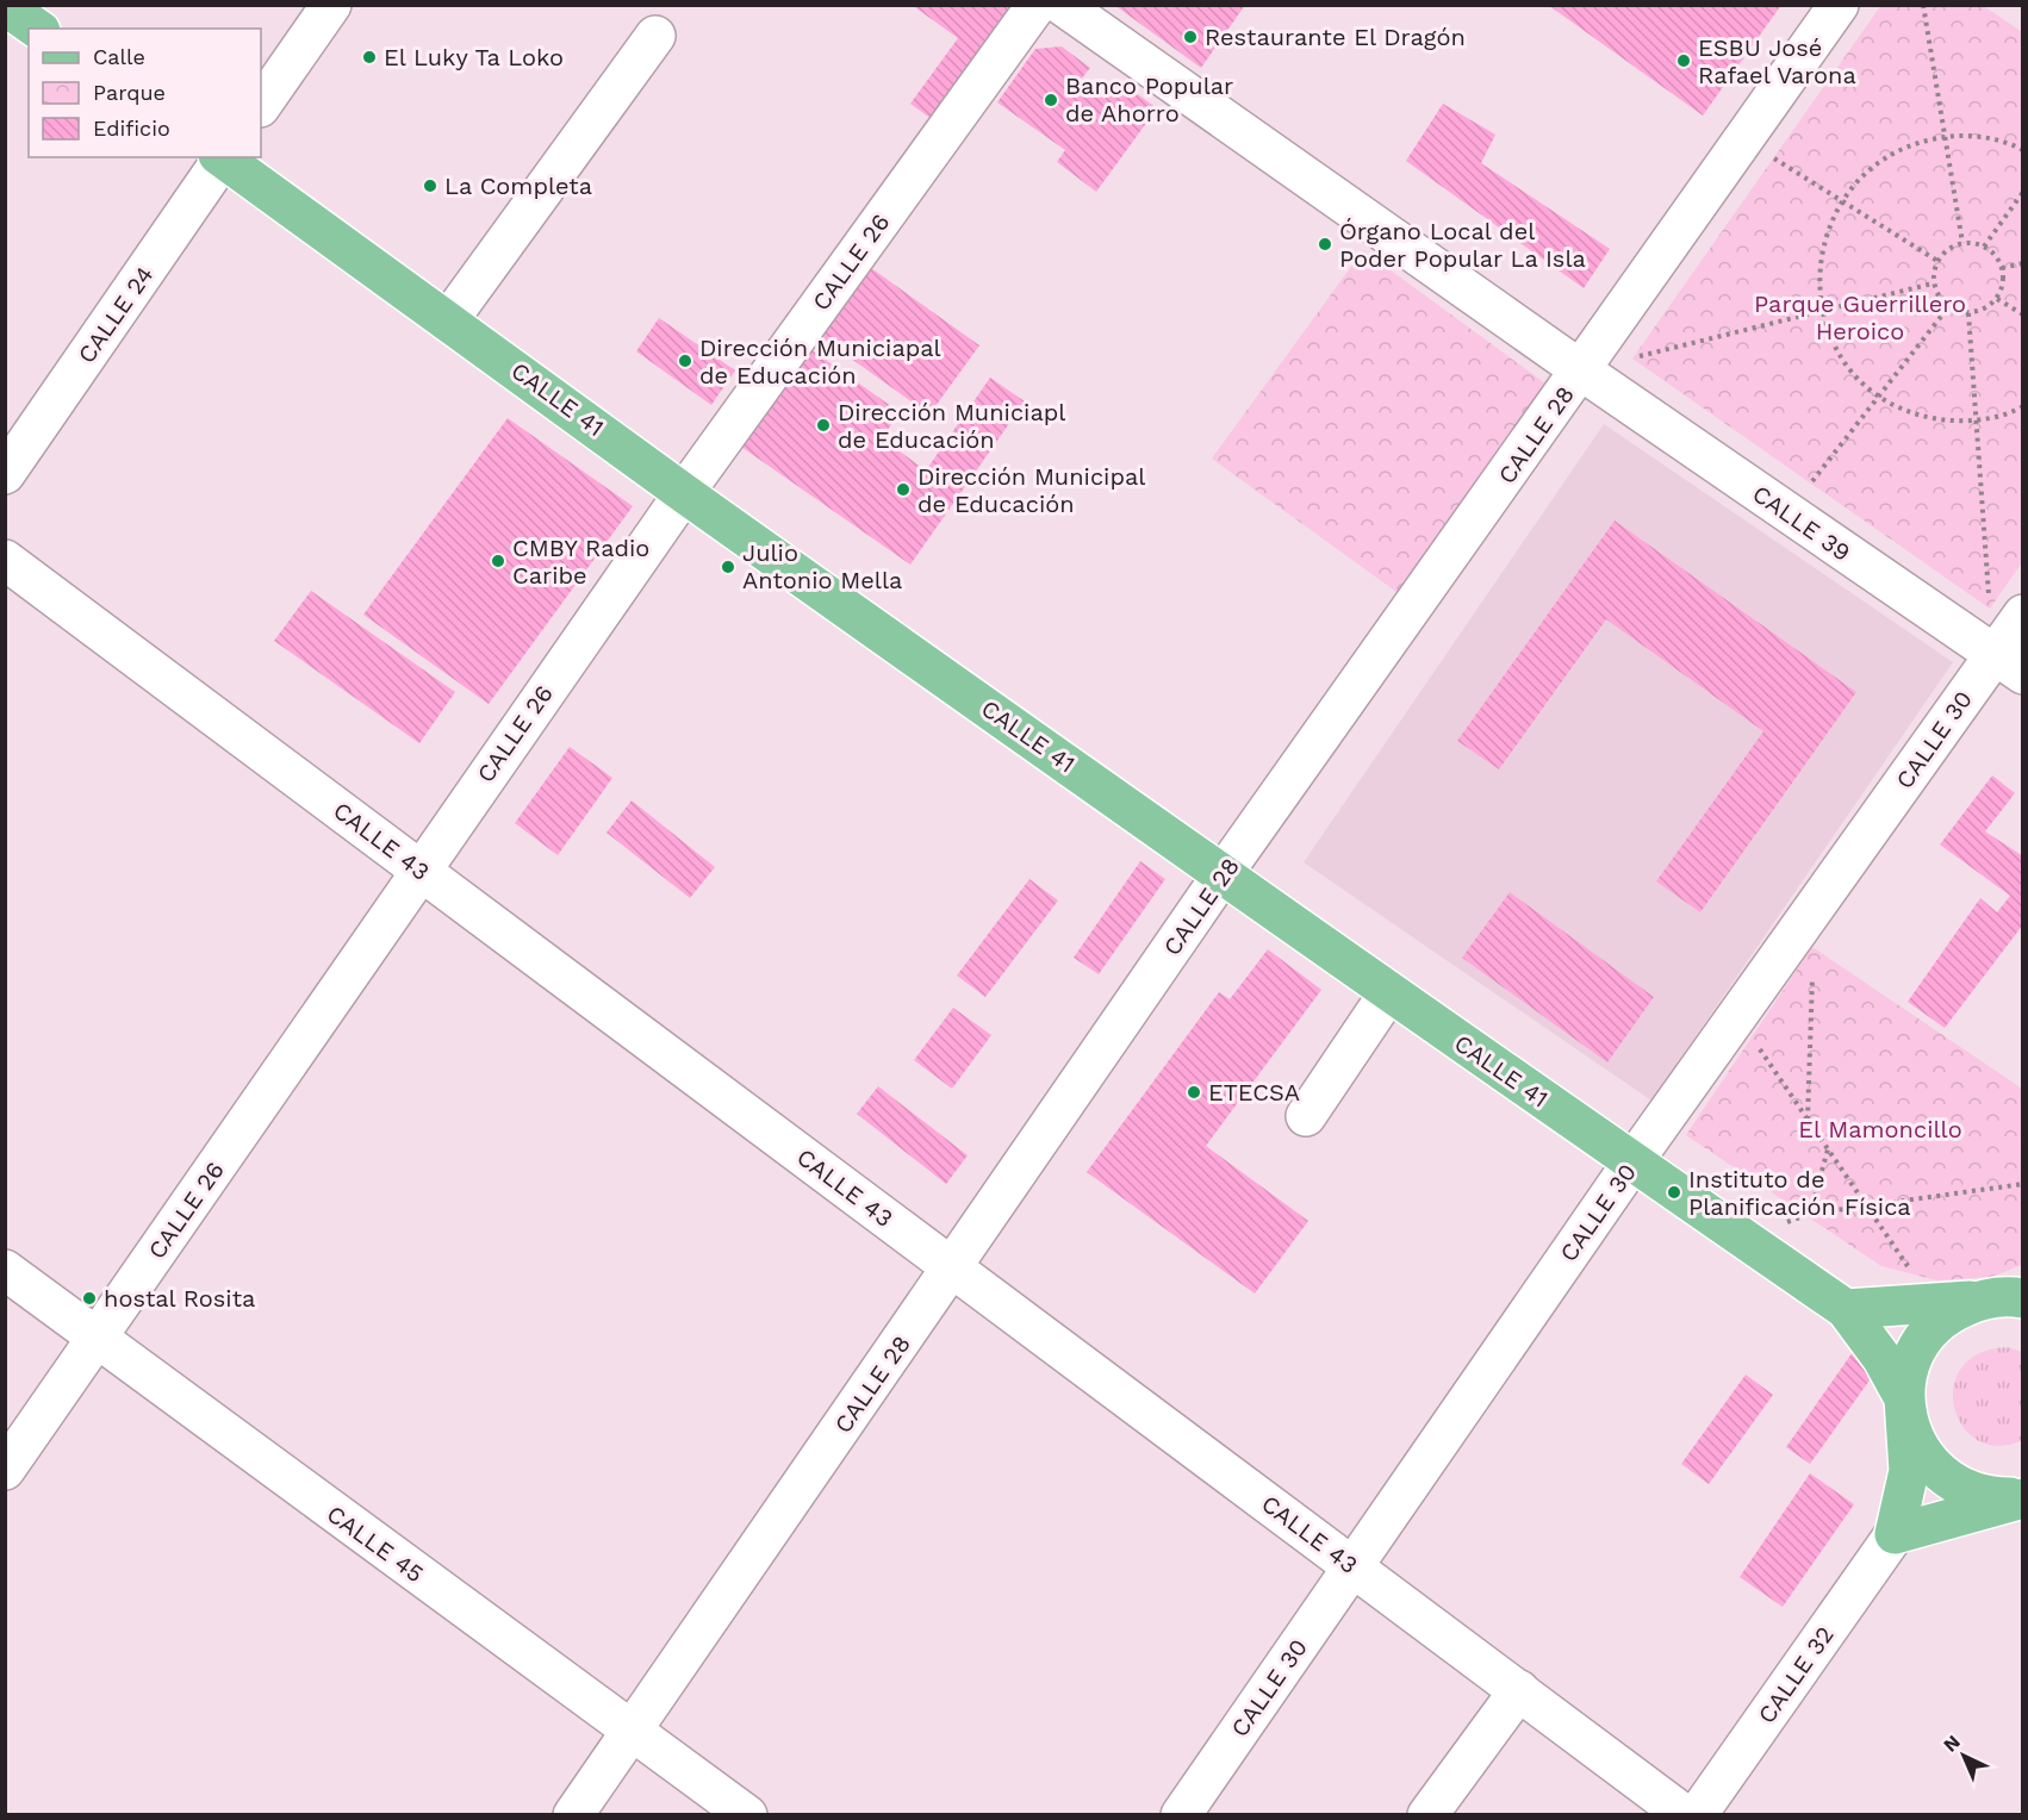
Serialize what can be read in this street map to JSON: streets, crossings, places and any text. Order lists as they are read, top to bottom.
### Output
{
  "streets": {
    "main road": ["CALLE 41"],
    "street": [
      "CALLE 26",
      "CALLE 24",
      "CALLE 28",
      "CALLE 39",
      "CALLE 30",
      "CALLE 43",
      "CALLE 45",
      "CALLE 32"
    ]
  },
  "crossings": [
    ["CALLE 26", "CALLE 41"],
    ["CALLE 26", "CALLE 43"],
    ["CALLE 26", "CALLE 45"],
    ["CALLE 24", "CALLE 41"],
    ["CALLE 41", "CALLE 28"],
    ["CALLE 41", "CALLE 30"],
    ["CALLE 28", "CALLE 39"],
    ["CALLE 28", "CALLE 43"],
    ["CALLE 28", "CALLE 45"],
    ["CALLE 39", "CALLE 30"],
    ["CALLE 30", "CALLE 43"]
  ],
  "parks": ["Parque Guerrillero Heroico", "El Mamoncillo"],
  "places": [
    "Restaurante El Dragón",
    "El Luky Ta Loko",
    "ESBU José Rafael Varona",
    "Banco Popular de Ahorro",
    "La Completa",
    "Órgano Local del Poder Popular La Isla",
    "Dirección Municiapal de Educación",
    "Dirección Municiapl de Educación",
    "Dirección Municipal de Educación",
    "CMBY Radio Caribe",
    "Julio Antonio Mella",
    "ETECSA",
    "Instituto de Planificación Física",
    "hostal Rosita"
  ],
  "legend": ["Calle", "Parque", "Edificio"],
  "north": "top left"
}
